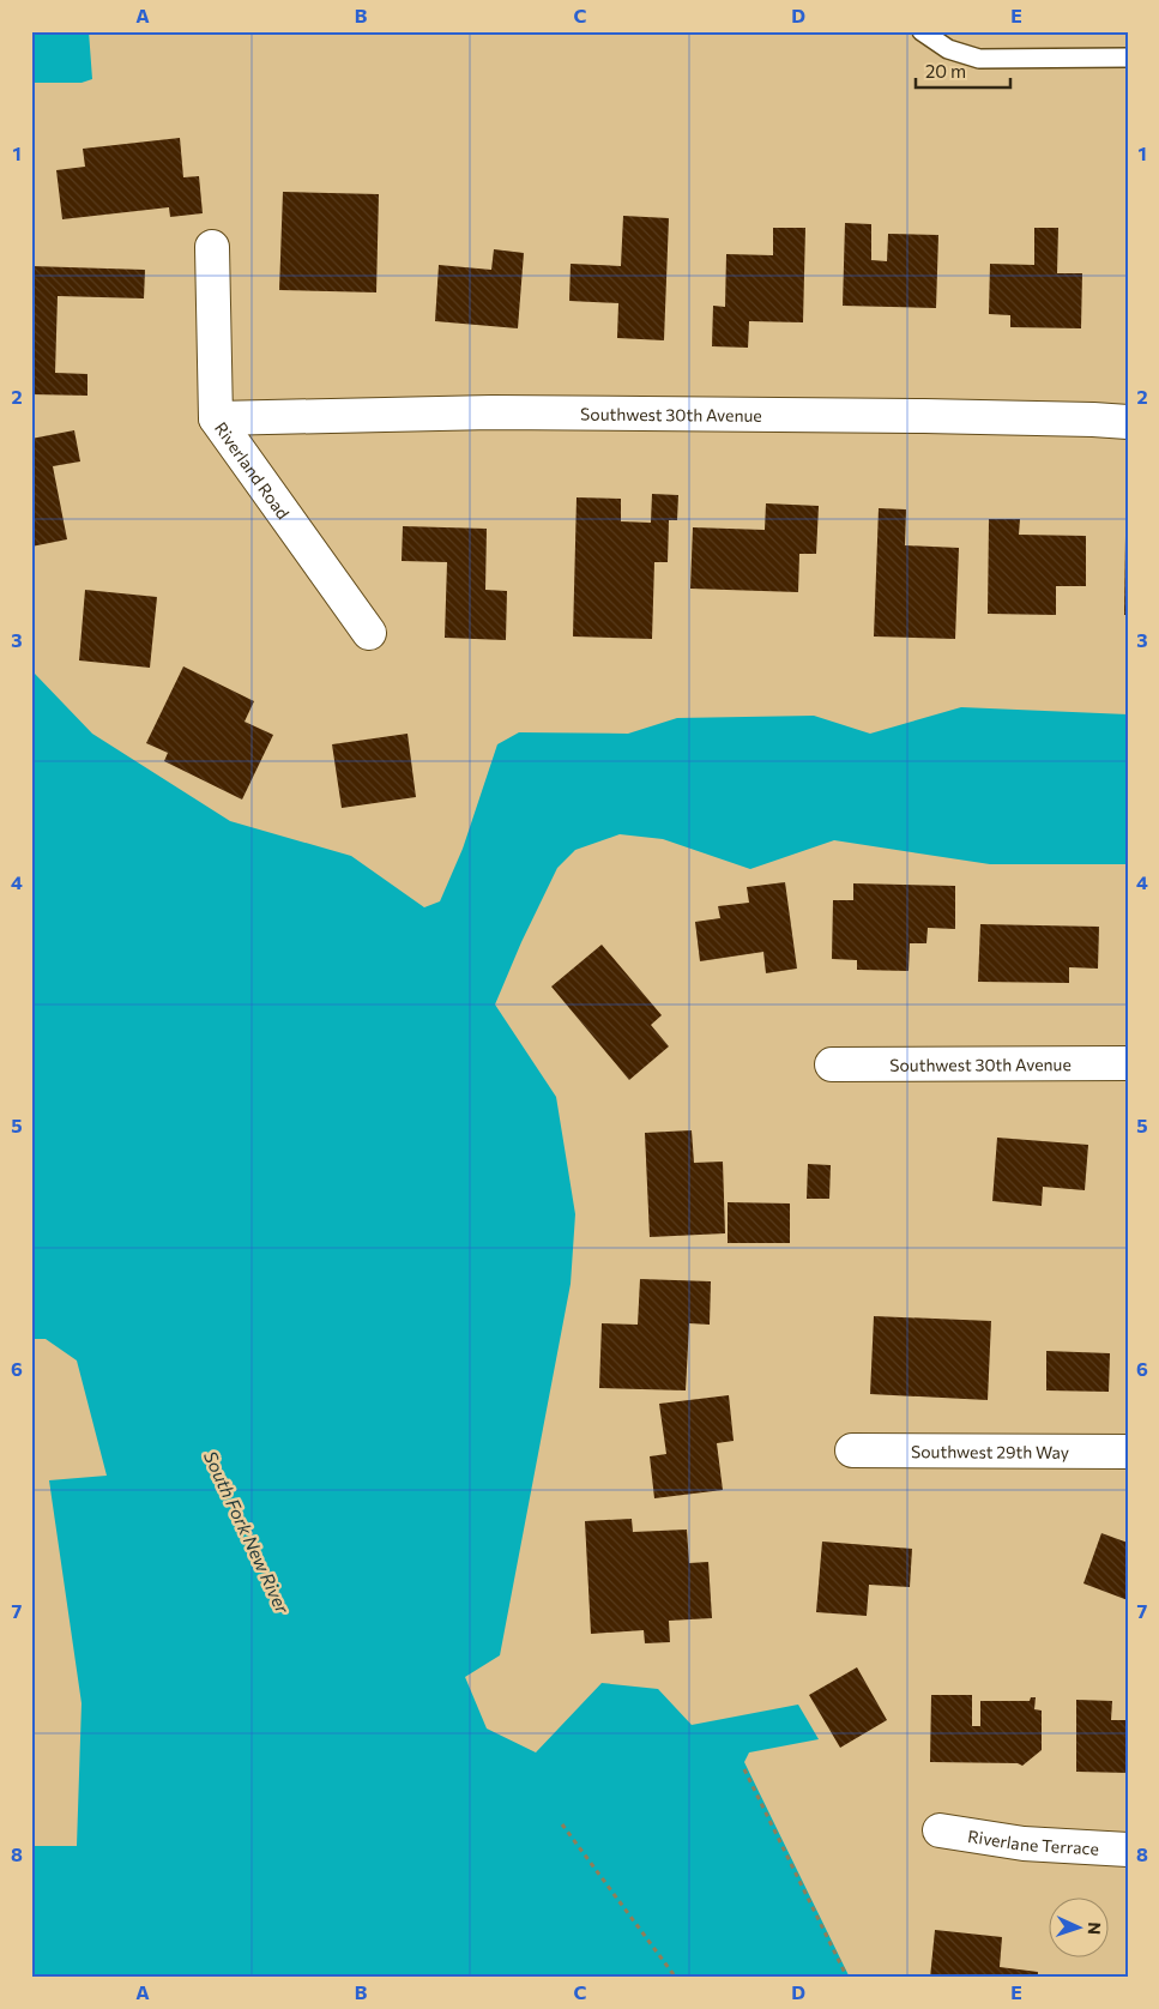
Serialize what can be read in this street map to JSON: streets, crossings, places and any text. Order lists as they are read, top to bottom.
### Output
{
  "streets": {
    "street": [
      "Southwest 30th Avenue",
      "Riverland Road",
      "Southwest 29th Way",
      "Riverlane Terrace"
    ]
  },
  "crossings": [
    ["Southwest 30th Avenue", "Riverland Road"]
  ],
  "water": ["South Fork New River"],
  "scale_bar": "20 m",
  "north": "right",
  "grid": {
    "columns": [
      "A",
      "B",
      "C",
      "D",
      "E"
    ],
    "rows": [
      "1",
      "2",
      "3",
      "4",
      "5",
      "6",
      "7",
      "8"
    ]
  }
}
